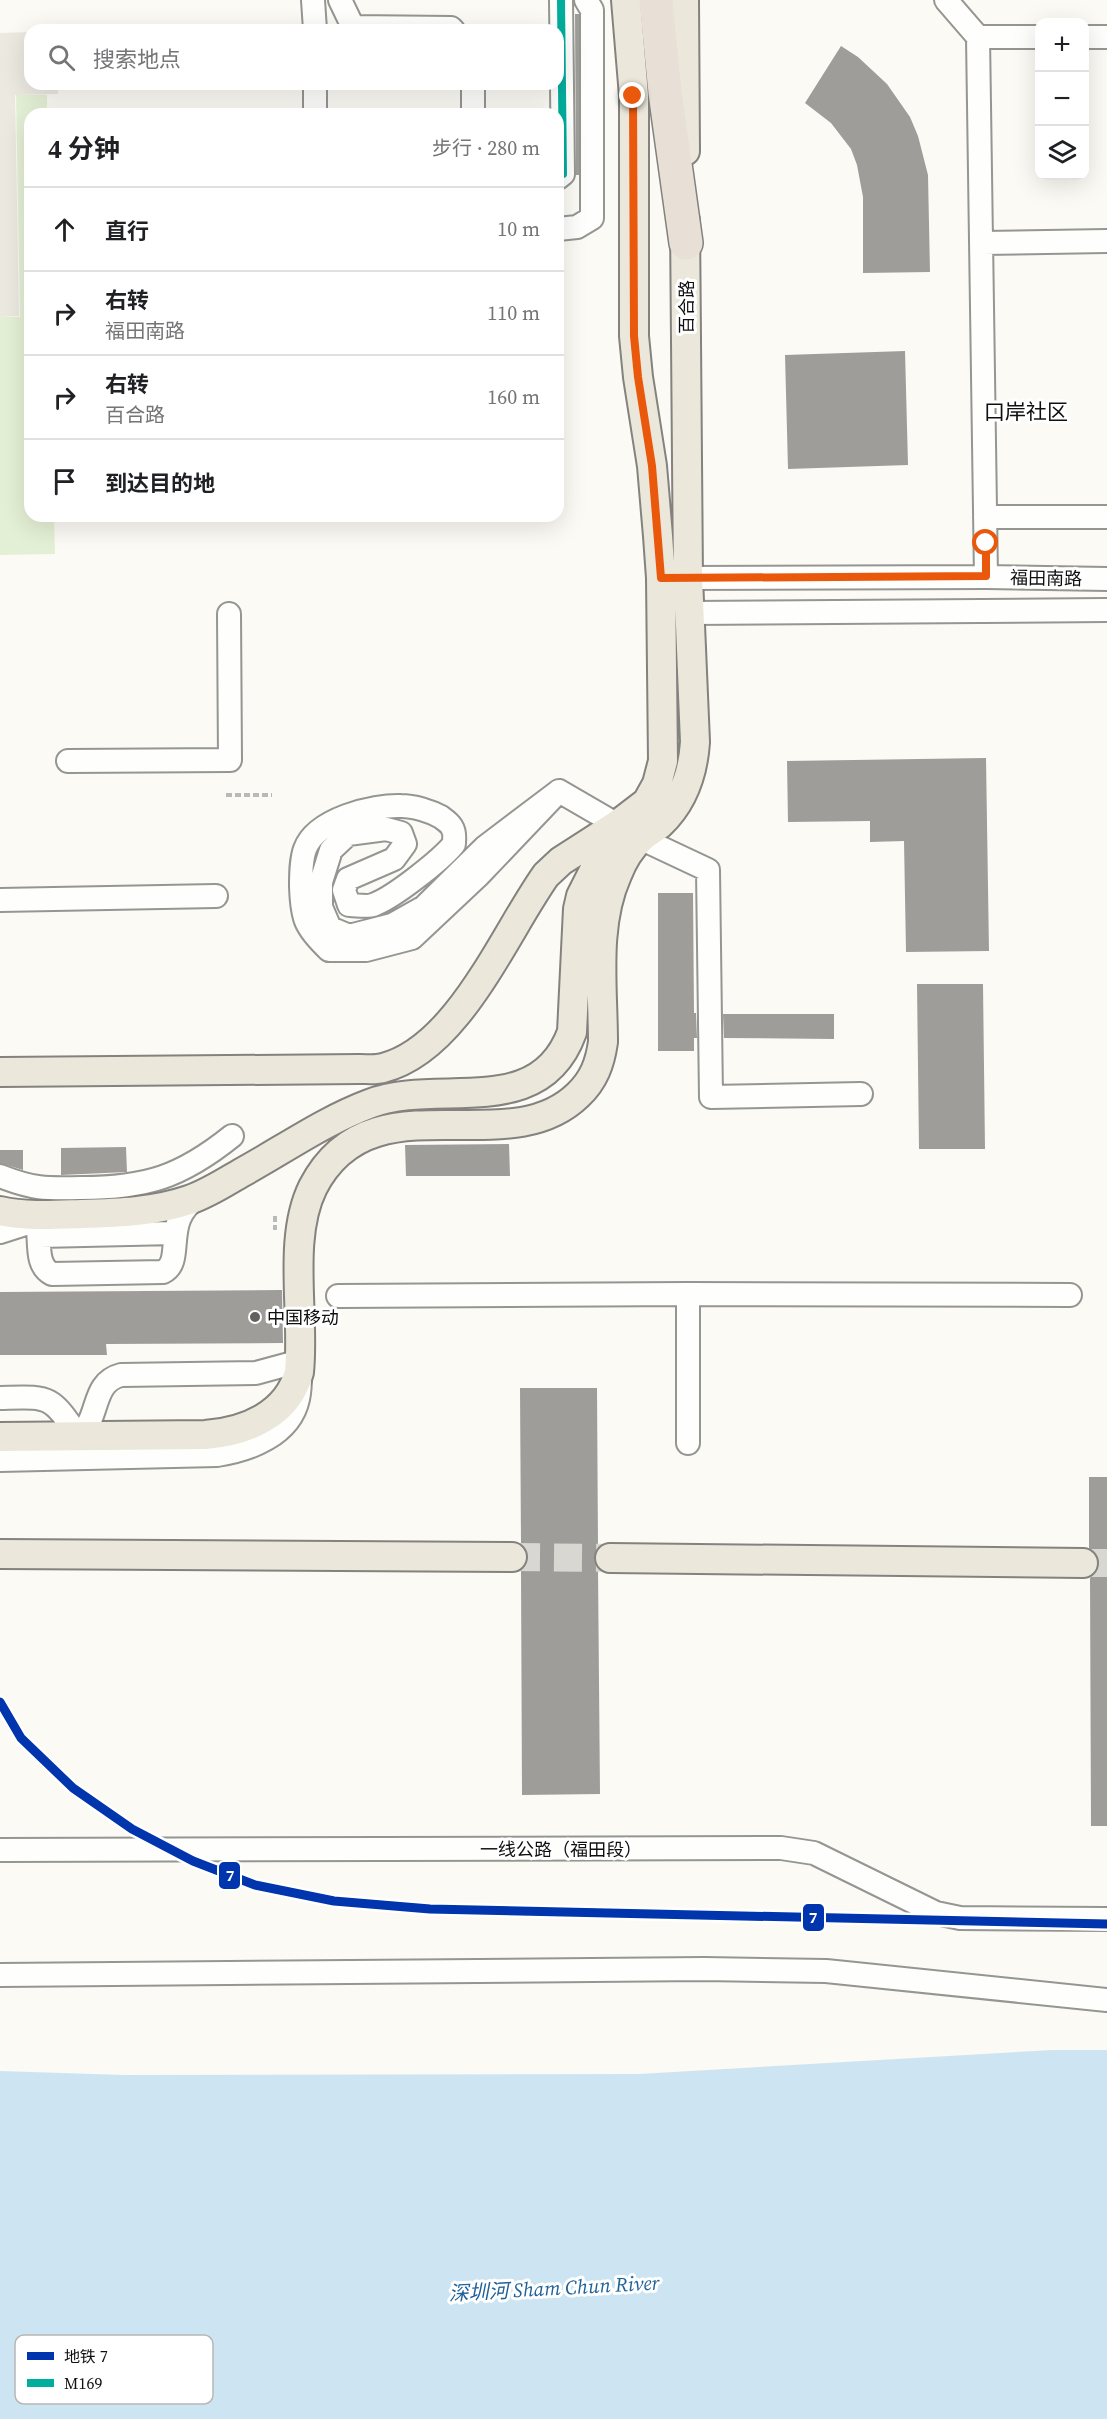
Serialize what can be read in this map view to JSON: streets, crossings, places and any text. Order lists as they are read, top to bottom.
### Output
{
  "streets": {
    "main road": ["百合路", "福田南路"],
    "street": ["一线公路（福田段）"]
  },
  "crossings": [
    ["百合路", "福田南路"]
  ],
  "districts": ["口岸社区"],
  "water": ["深圳河 Sham Chun River"],
  "places": ["中国移动"],
  "lines": ["transit line M169", "metro line 7"],
  "legend": ["地铁 7", "M169"],
  "page": {
    "map_buttons": ["+", "−"],
    "search": "搜索地点",
    "heading": ["4 分钟", "步行 · 280 m"],
    "list": [
      ["直行", "10 m"],
      ["右转", "福田南路", "110 m"],
      ["右转", "百合路", "160 m"],
      "到达目的地"
    ]
  }
}
